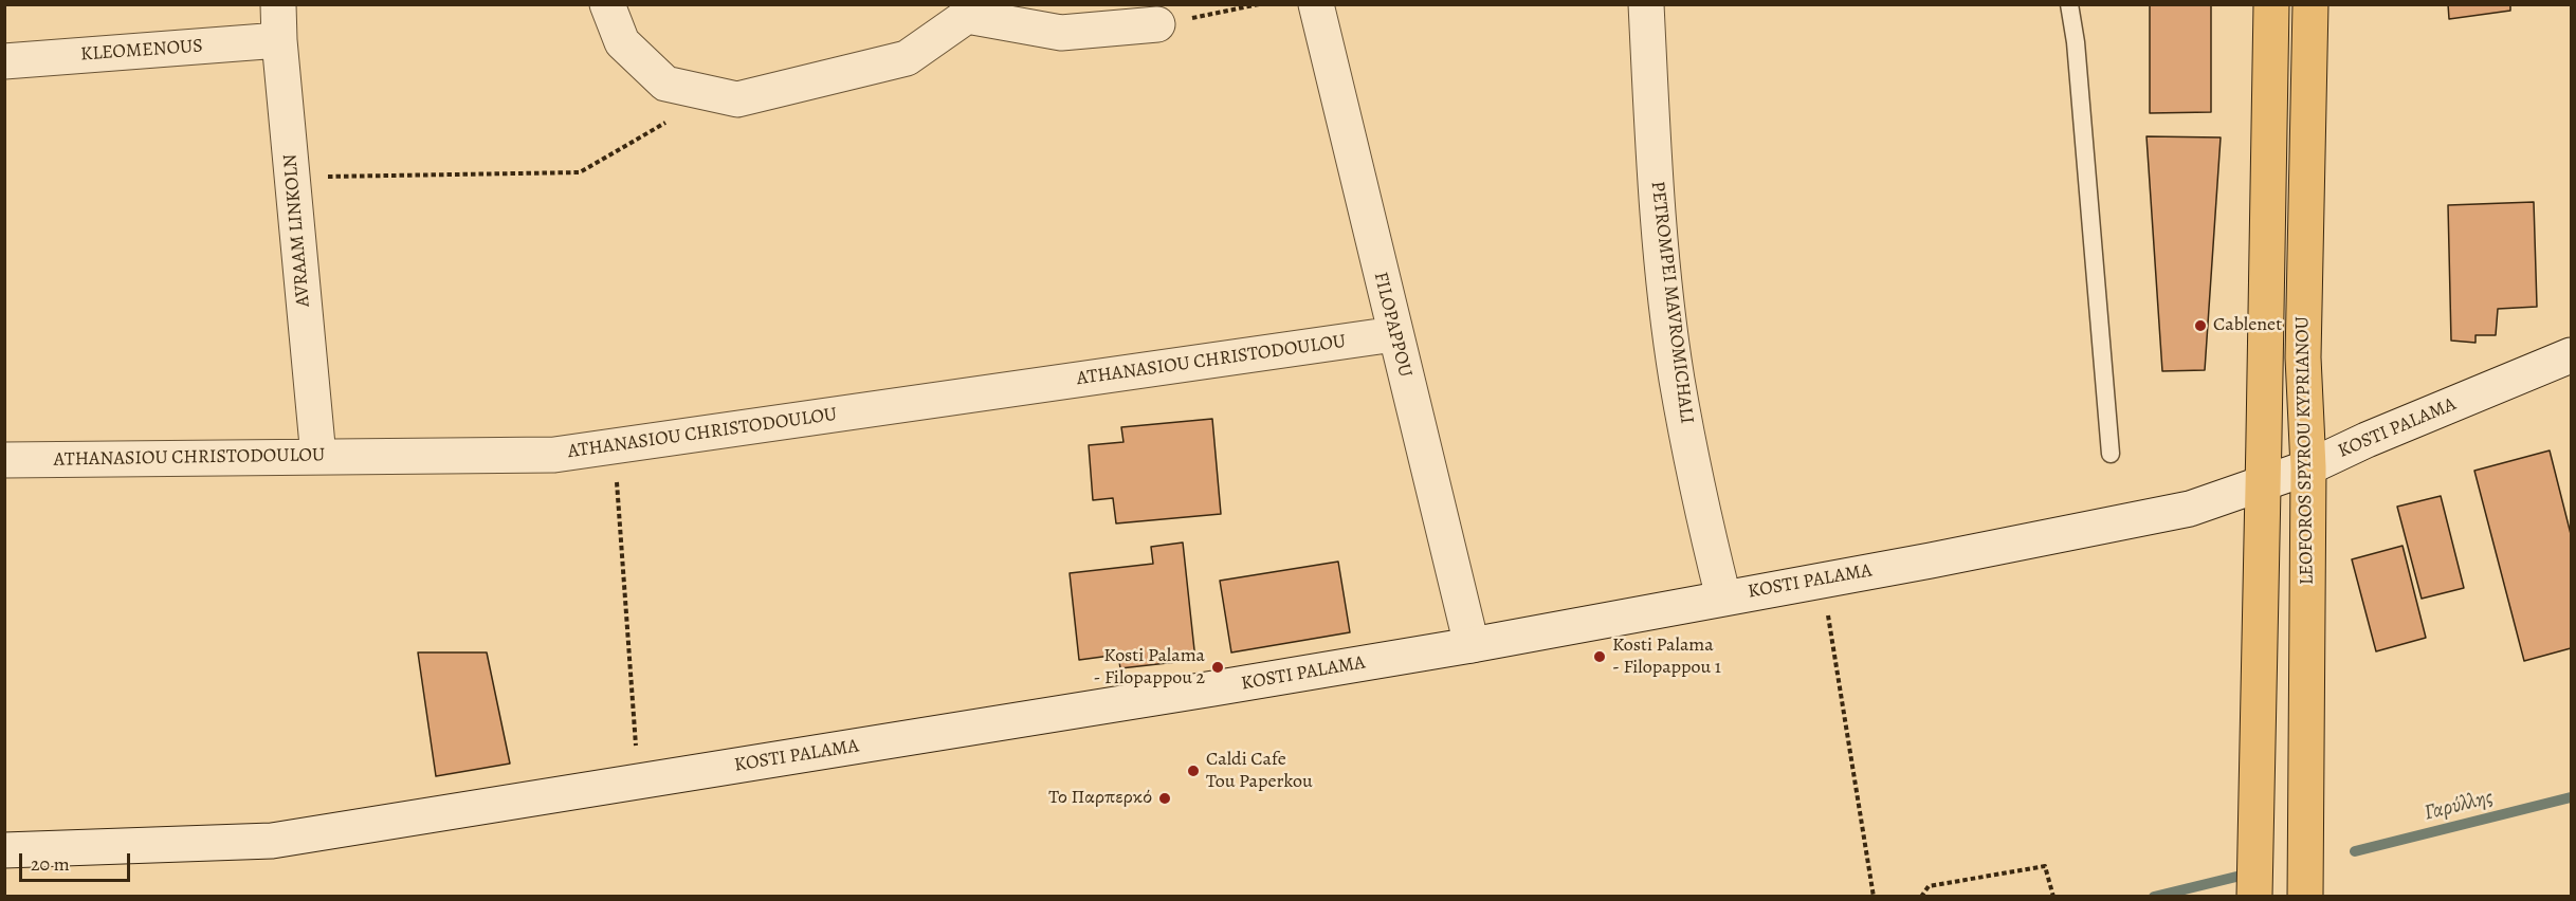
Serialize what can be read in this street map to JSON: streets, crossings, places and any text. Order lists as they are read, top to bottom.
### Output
{
  "streets": {
    "main road": ["LEOFOROS SPYROU KYPRIANOU"],
    "street": [
      "KLEOMENOUS",
      "AVRAAM LINKOLN",
      "PETROMPEI MAVROMICHALI",
      "FILOPAPPOU",
      "ATHANASIOU CHRISTODOULOU",
      "KOSTI PALAMA"
    ]
  },
  "crossings": [
    ["KLEOMENOUS", "AVRAAM LINKOLN"],
    ["AVRAAM LINKOLN", "ATHANASIOU CHRISTODOULOU"],
    ["PETROMPEI MAVROMICHALI", "KOSTI PALAMA"],
    ["FILOPAPPOU", "ATHANASIOU CHRISTODOULOU"],
    ["FILOPAPPOU", "KOSTI PALAMA"],
    ["KOSTI PALAMA", "LEOFOROS SPYROU KYPRIANOU"]
  ],
  "water": ["Γαρύλλης"],
  "places": [
    "Cablenet",
    "Kosti Palama - Filopappou 1",
    "Kosti Palama - Filopappou 2",
    "Caldi Cafe Tou Paperkou",
    "Το Παρπερκό"
  ],
  "scale_bar": "20 m"
}
